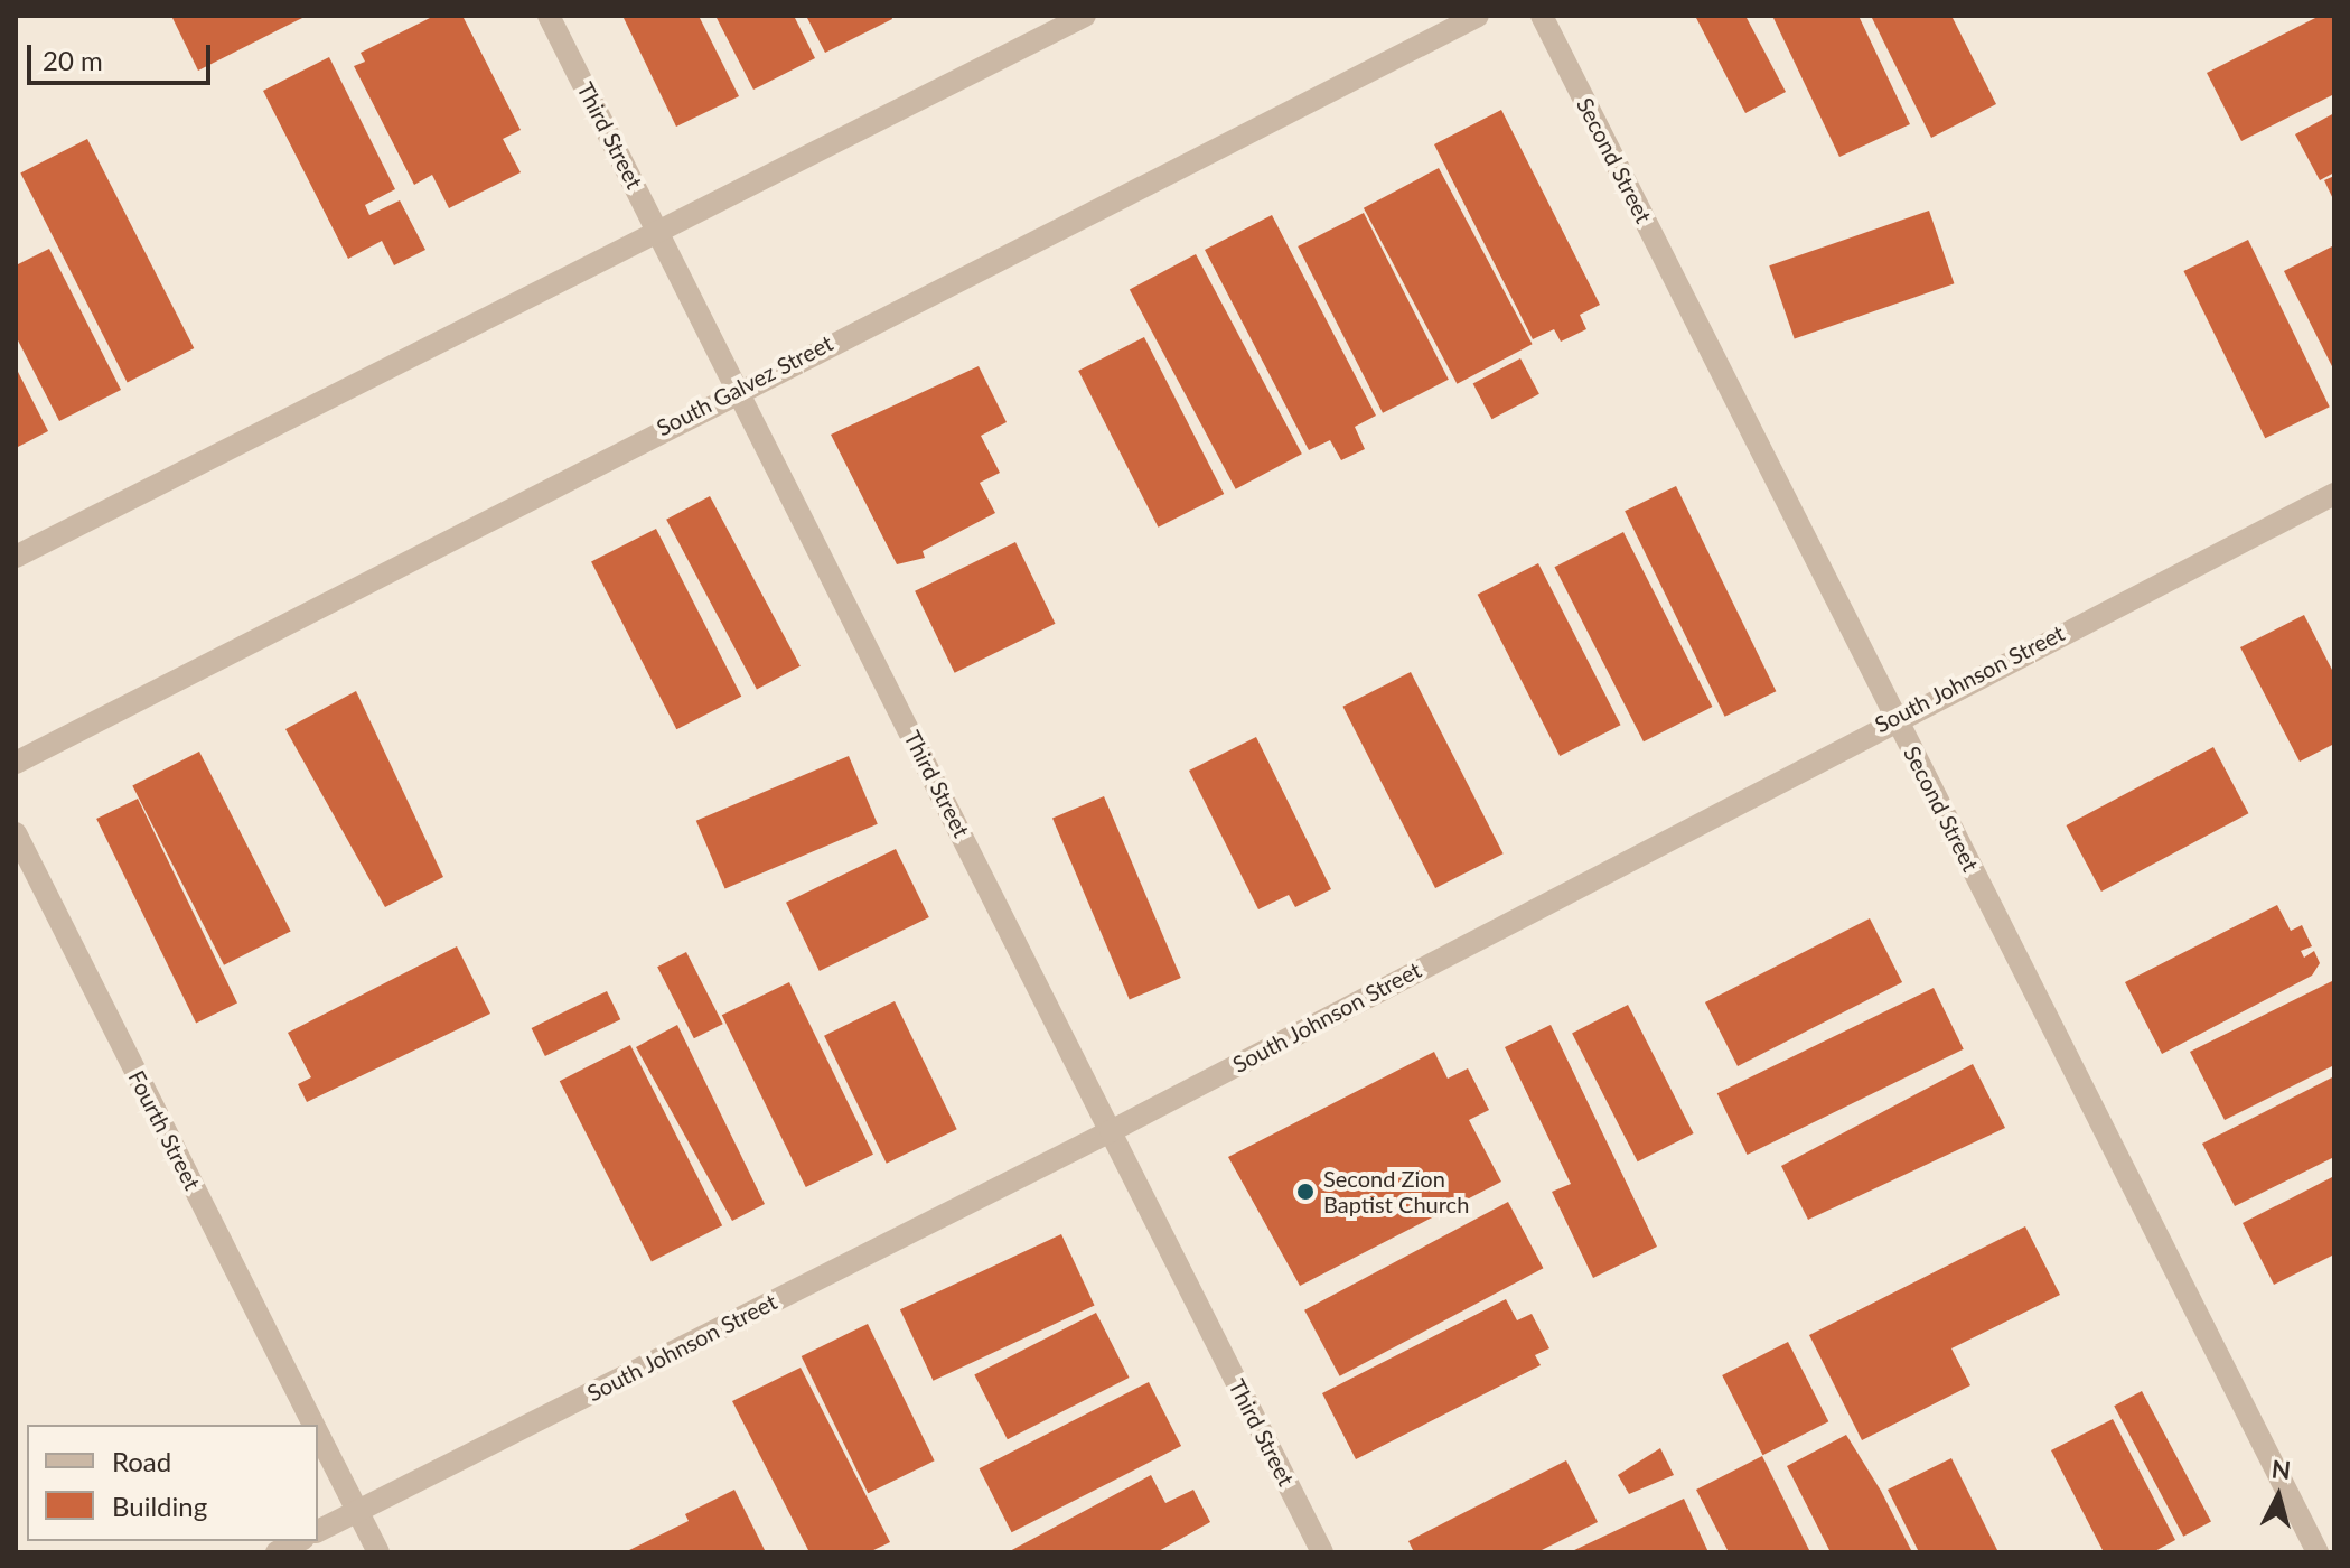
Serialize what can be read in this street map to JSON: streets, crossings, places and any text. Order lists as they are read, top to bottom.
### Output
{
  "streets": {
    "street": [
      "Third Street",
      "Second Street",
      "South Galvez Street",
      "South Johnson Street",
      "Fourth Street"
    ]
  },
  "crossings": [
    ["Third Street", "South Galvez Street"],
    ["Third Street", "South Johnson Street"],
    ["Second Street", "South Johnson Street"],
    ["South Johnson Street", "Fourth Street"]
  ],
  "places": ["Second Zion Baptist Church"],
  "legend": ["Road", "Building"],
  "scale_bar": "20 m",
  "north": "top"
}
